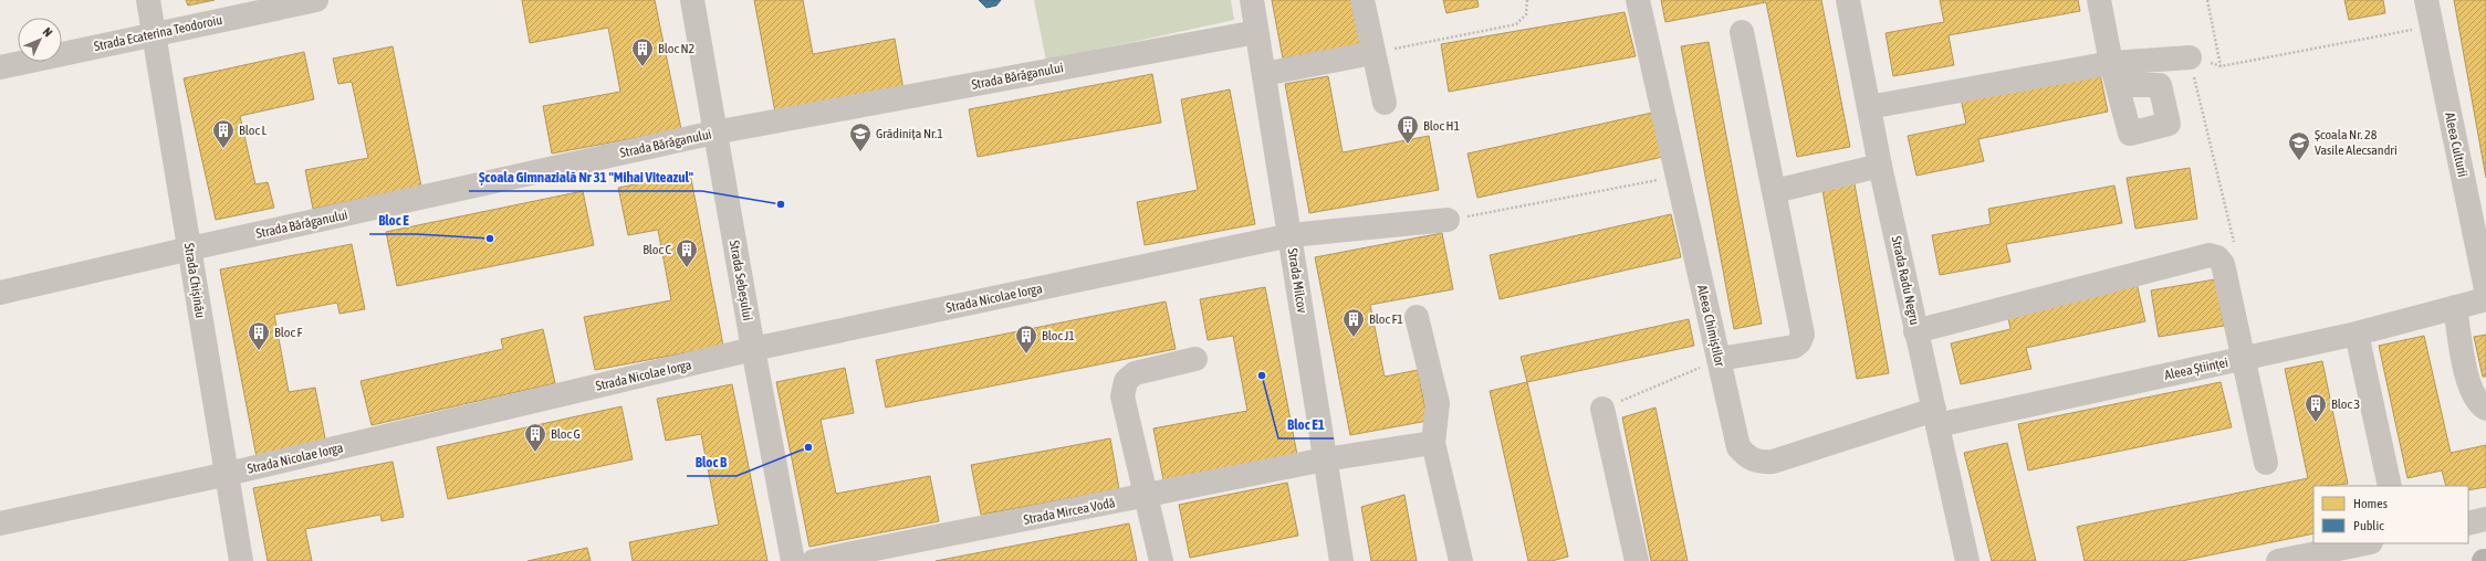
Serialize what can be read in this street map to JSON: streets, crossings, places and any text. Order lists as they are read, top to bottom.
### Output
{
  "streets": {
    "street": [
      "Strada Ecaterina Teodoroiu",
      "Strada Bărăganului",
      "Aleea Culturii",
      "Strada Chișinău",
      "Strada Sebeșului",
      "Strada Milcov",
      "Strada Radu Negru",
      "Strada Nicolae Iorga",
      "Aleea Chimiștilor",
      "Aleea Științei",
      "Strada Mircea Vodă"
    ]
  },
  "crossings": [
    ["Strada Ecaterina Teodoroiu", "Strada Chișinău"],
    ["Strada Bărăganului", "Strada Chișinău"],
    ["Strada Bărăganului", "Strada Sebeșului"],
    ["Strada Bărăganului", "Strada Milcov"],
    ["Strada Chișinău", "Strada Nicolae Iorga"],
    ["Strada Sebeșului", "Strada Nicolae Iorga"],
    ["Strada Milcov", "Strada Nicolae Iorga"],
    ["Strada Milcov", "Strada Mircea Vodă"],
    ["Strada Radu Negru", "Aleea Chimiștilor"],
    ["Strada Radu Negru", "Aleea Științei"],
    ["Aleea Chimiștilor", "Aleea Științei"]
  ],
  "places": {
    "building": [
      "Bloc N2",
      "Bloc H1",
      "Bloc L",
      "Bloc C",
      "Bloc F1",
      "Bloc F",
      "Bloc J1",
      "Bloc 3",
      "Bloc G"
    ],
    "school or university": ["Grădinița Nr.1", "Școala Nr. 28 Vasile Alecsandri"],
    "other": [
      "Școala Gimnazială Nr 31 \"Mihai Viteazul\"",
      "Bloc E",
      "Bloc E1",
      "Bloc B"
    ]
  },
  "legend": ["Homes", "Public"],
  "north": "top right"
}
